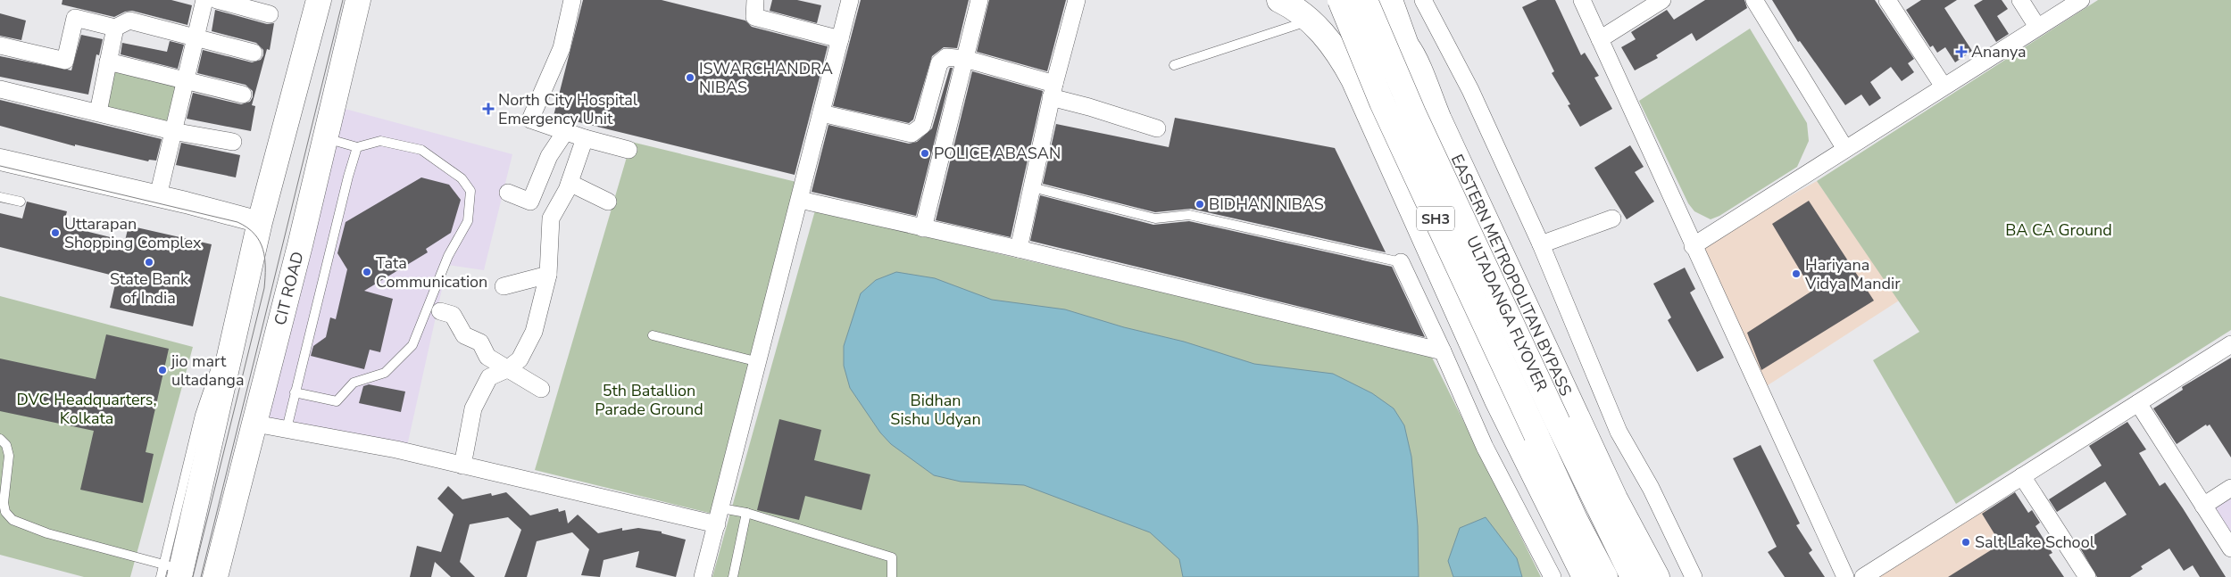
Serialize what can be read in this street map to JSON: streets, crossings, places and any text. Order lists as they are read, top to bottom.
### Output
{
  "streets": {
    "main road": [
      "SH3",
      "EASTERN METROPOLITAN BYPASS",
      "CIT ROAD",
      "ULTADANGA FLYOVER"
    ]
  },
  "crossings": [
    ["EASTERN METROPOLITAN BYPASS", "ULTADANGA FLYOVER"]
  ],
  "parks": [
    "BA CA Ground",
    "5th Batallion Parade Ground",
    "DVC Headquarters, Kolkata",
    "Bidhan Sishu Udyan"
  ],
  "places": {
    "health": ["Ananya", "North City Hospital Emergency Unit"],
    "other": [
      "ISWARCHANDRA NIBAS",
      "POLICE ABASAN",
      "BIDHAN NIBAS",
      "Uttarapan Shopping Complex",
      "State Bank of India",
      "Tata Communication",
      "Hariyana Vidya Mandir",
      "jio mart ultadanga",
      "Salt Lake School"
    ]
  }
}
